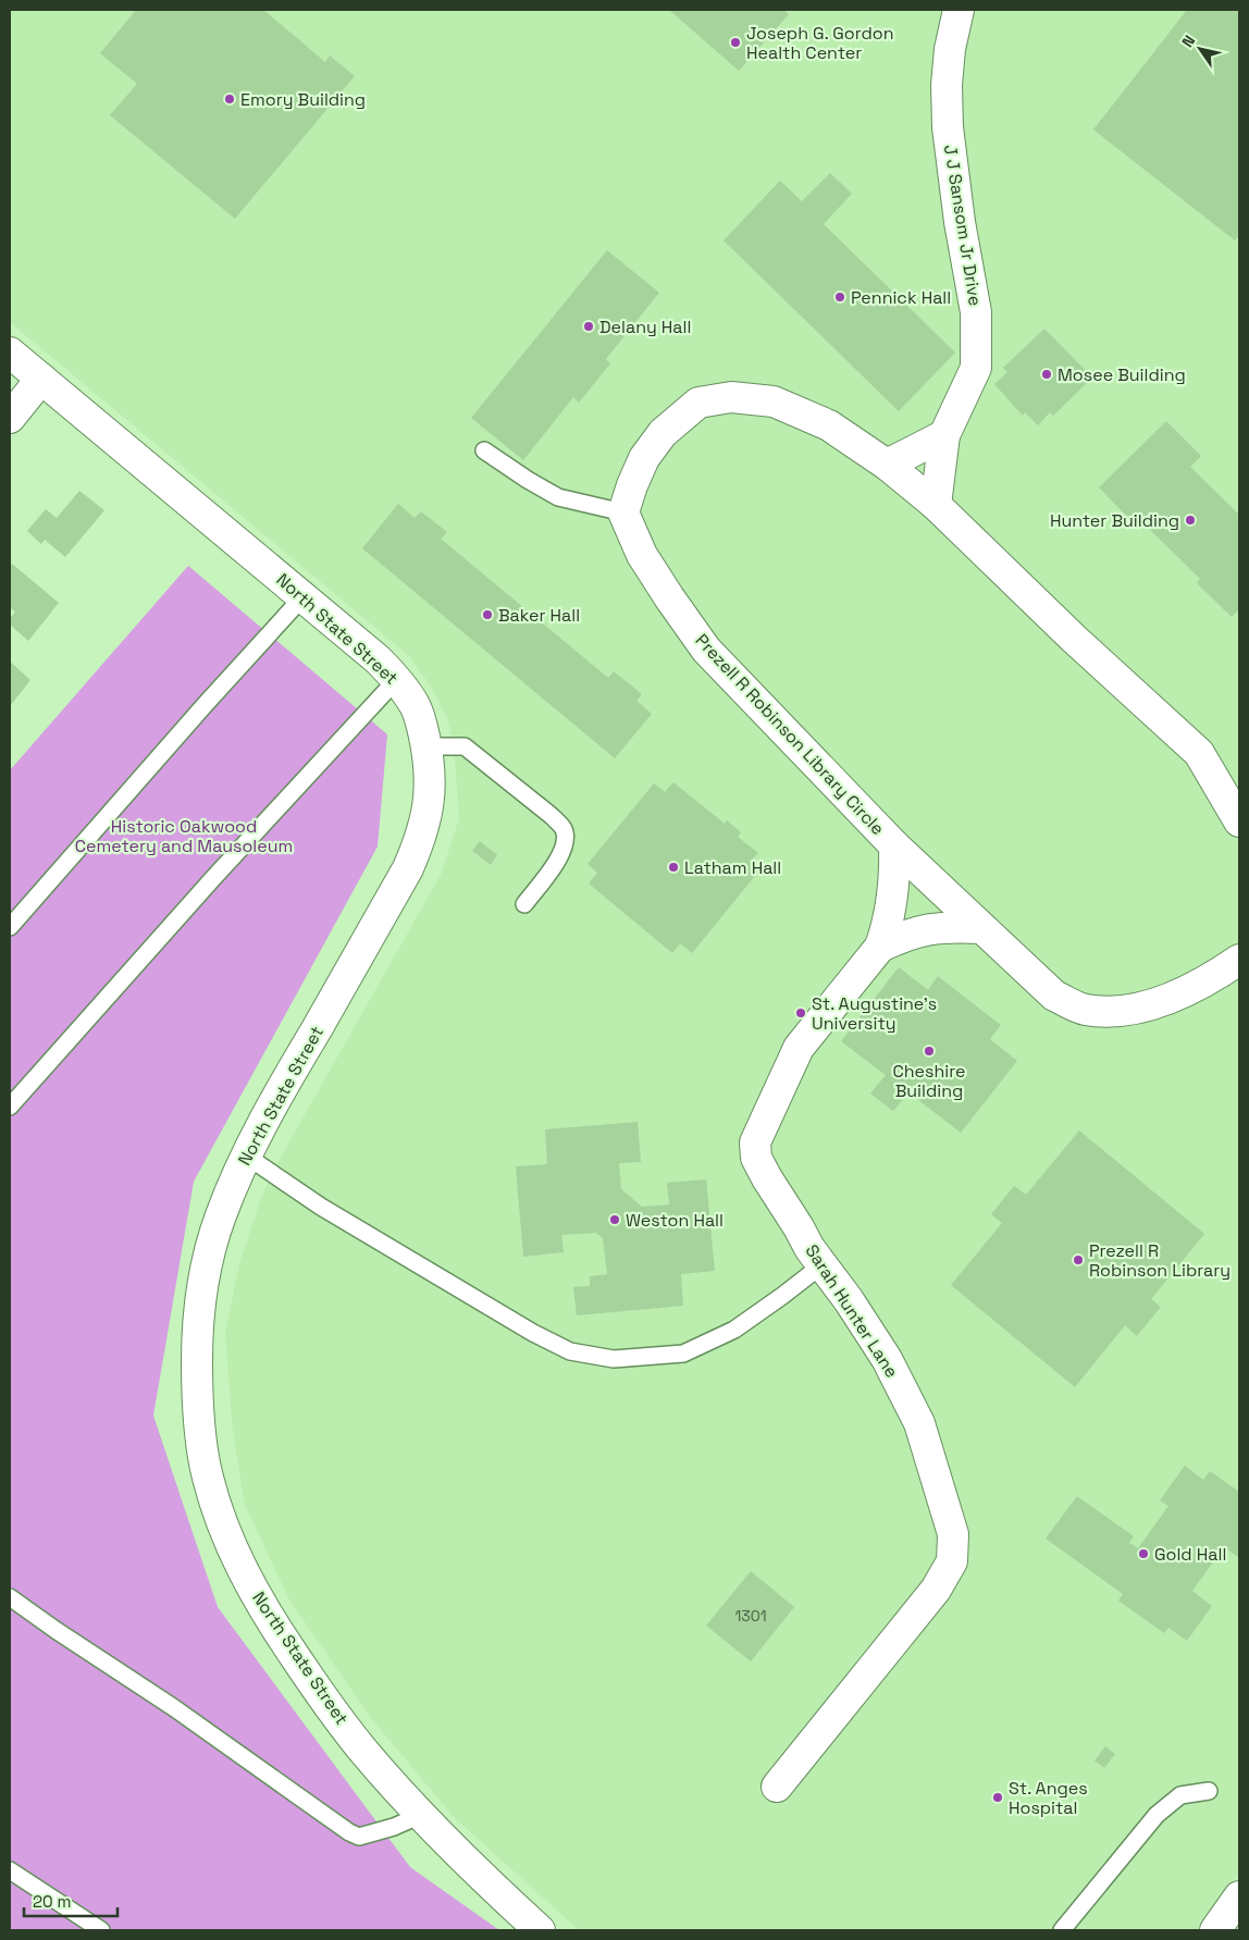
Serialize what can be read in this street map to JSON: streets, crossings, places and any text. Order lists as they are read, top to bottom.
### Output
{
  "streets": {
    "street": [
      "J J Sansom Jr Drive",
      "North State Street",
      "Prezell R Robinson Library Circle",
      "Sarah Hunter Lane"
    ]
  },
  "crossings": [
    ["Prezell R Robinson Library Circle", "Sarah Hunter Lane"]
  ],
  "parks": ["Historic Oakwood Cemetery and Mausoleum"],
  "places": [
    "Joseph G. Gordon Health Center",
    "Emory Building",
    "Pennick Hall",
    "Delany Hall",
    "Mosee Building",
    "Hunter Building",
    "Baker Hall",
    "Latham Hall",
    "St. Augustine's University",
    "Cheshire Building",
    "Weston Hall",
    "Prezell R Robinson Library",
    "Gold Hall",
    "St. Anges Hospital"
  ],
  "house_numbers": ["1301"],
  "scale_bar": "20 m",
  "north": "top left"
}
